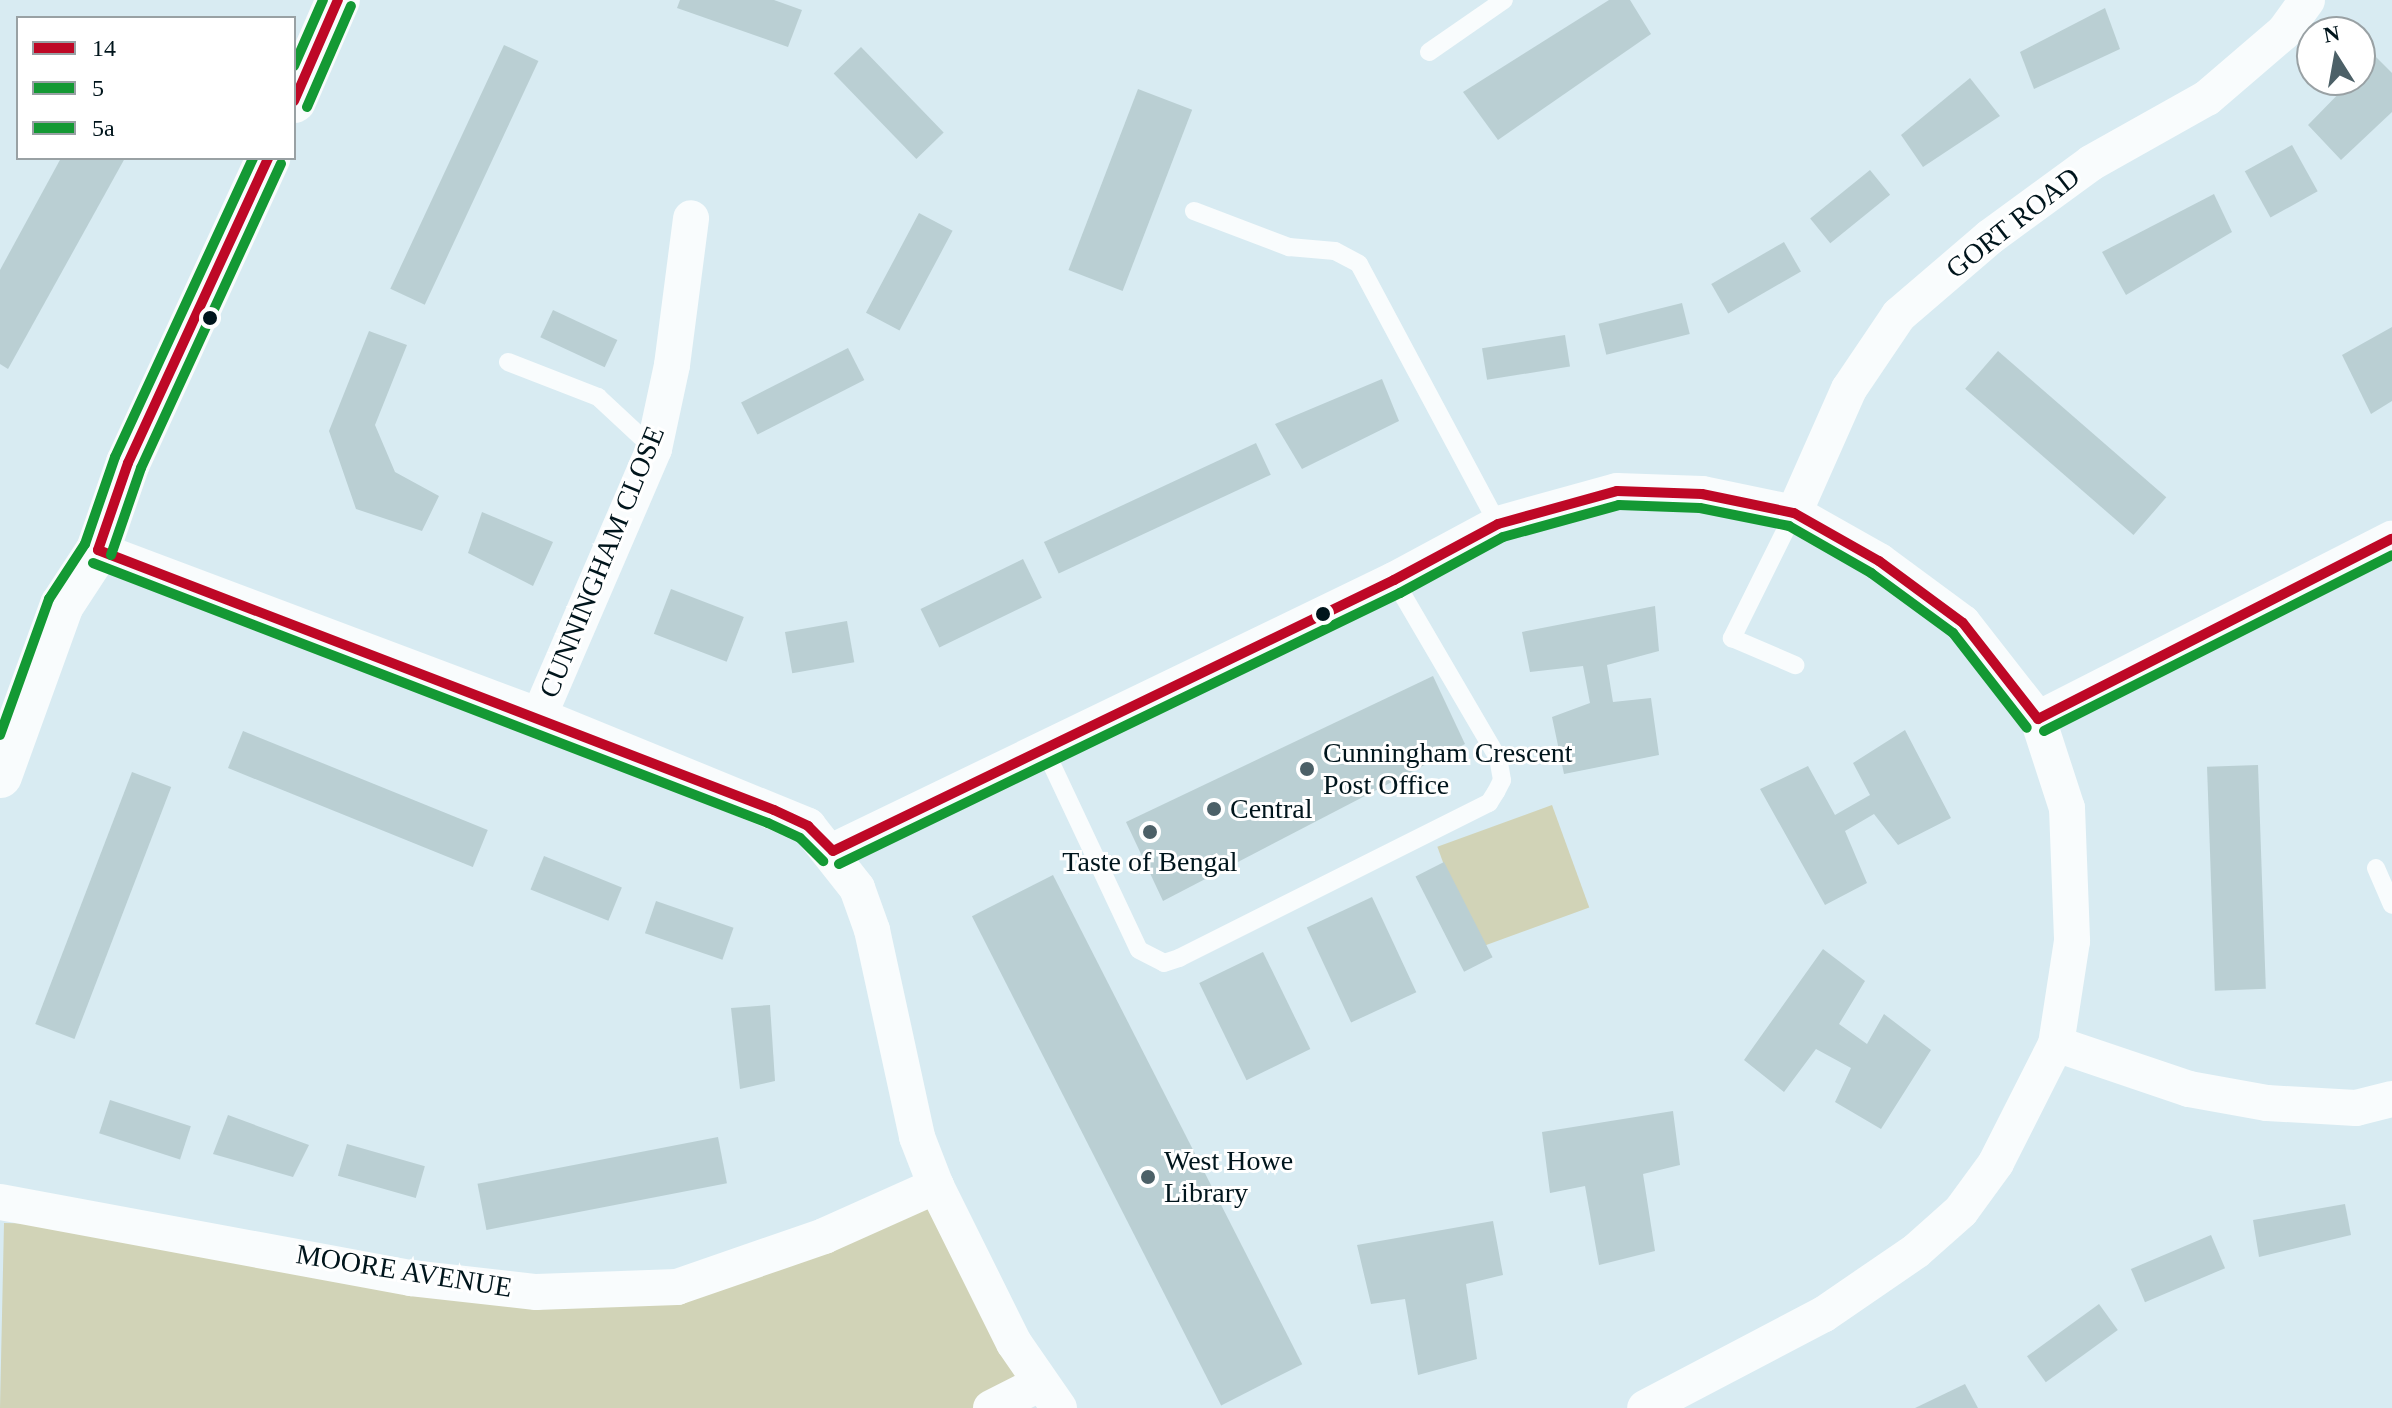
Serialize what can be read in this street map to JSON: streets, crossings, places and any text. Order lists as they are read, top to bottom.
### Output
{
  "streets": {
    "street": ["GORT ROAD", "CUNNINGHAM CLOSE", "MOORE AVENUE"]
  },
  "places": [
    "Cunningham Crescent Post Office",
    "Central",
    "Taste of Bengal",
    "West Howe Library"
  ],
  "lines": ["transit line 14", "transit line 5a", "transit line 5"],
  "legend": ["14", "5", "5a"],
  "north": "top"
}
